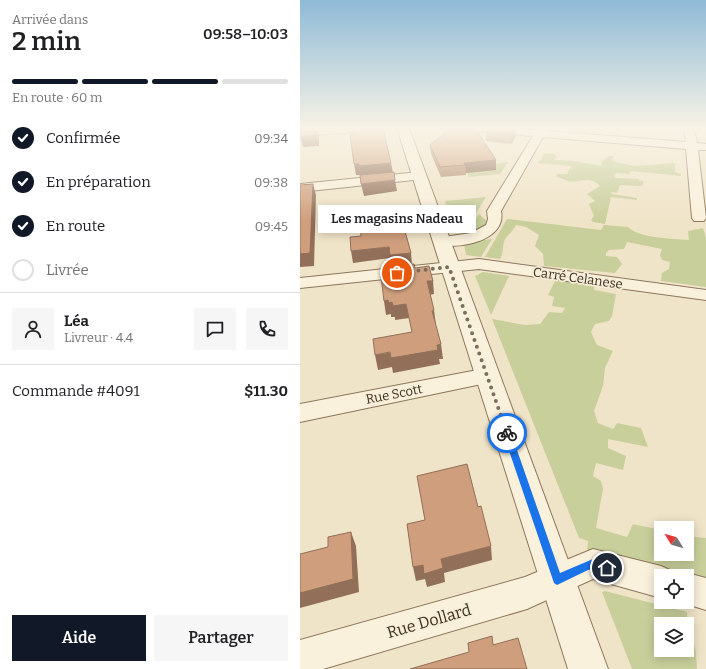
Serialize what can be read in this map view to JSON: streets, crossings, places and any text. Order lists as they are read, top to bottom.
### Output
{
  "streets": {
    "street": ["Carré Celanese", "Rue Scott", "Rue Dollard"]
  },
  "places": ["Les magasins Nadeau"],
  "north": "top left",
  "page": {
    "heading": ["2 min", "Arrivée dans", "09:58–10:03"],
    "panel": [
      "Léa",
      "Livreur · 4.4",
      "Commande #4091",
      "$11.30"
    ],
    "bar": "En route · 60 m",
    "list": [
      ["Confirmée", "09:34"],
      ["En préparation", "09:38"],
      ["En route", "09:45"],
      "Livrée"
    ],
    "bubble": "Les magasins Nadeau",
    "buttons": ["Aide", "Partager"]
  }
}
